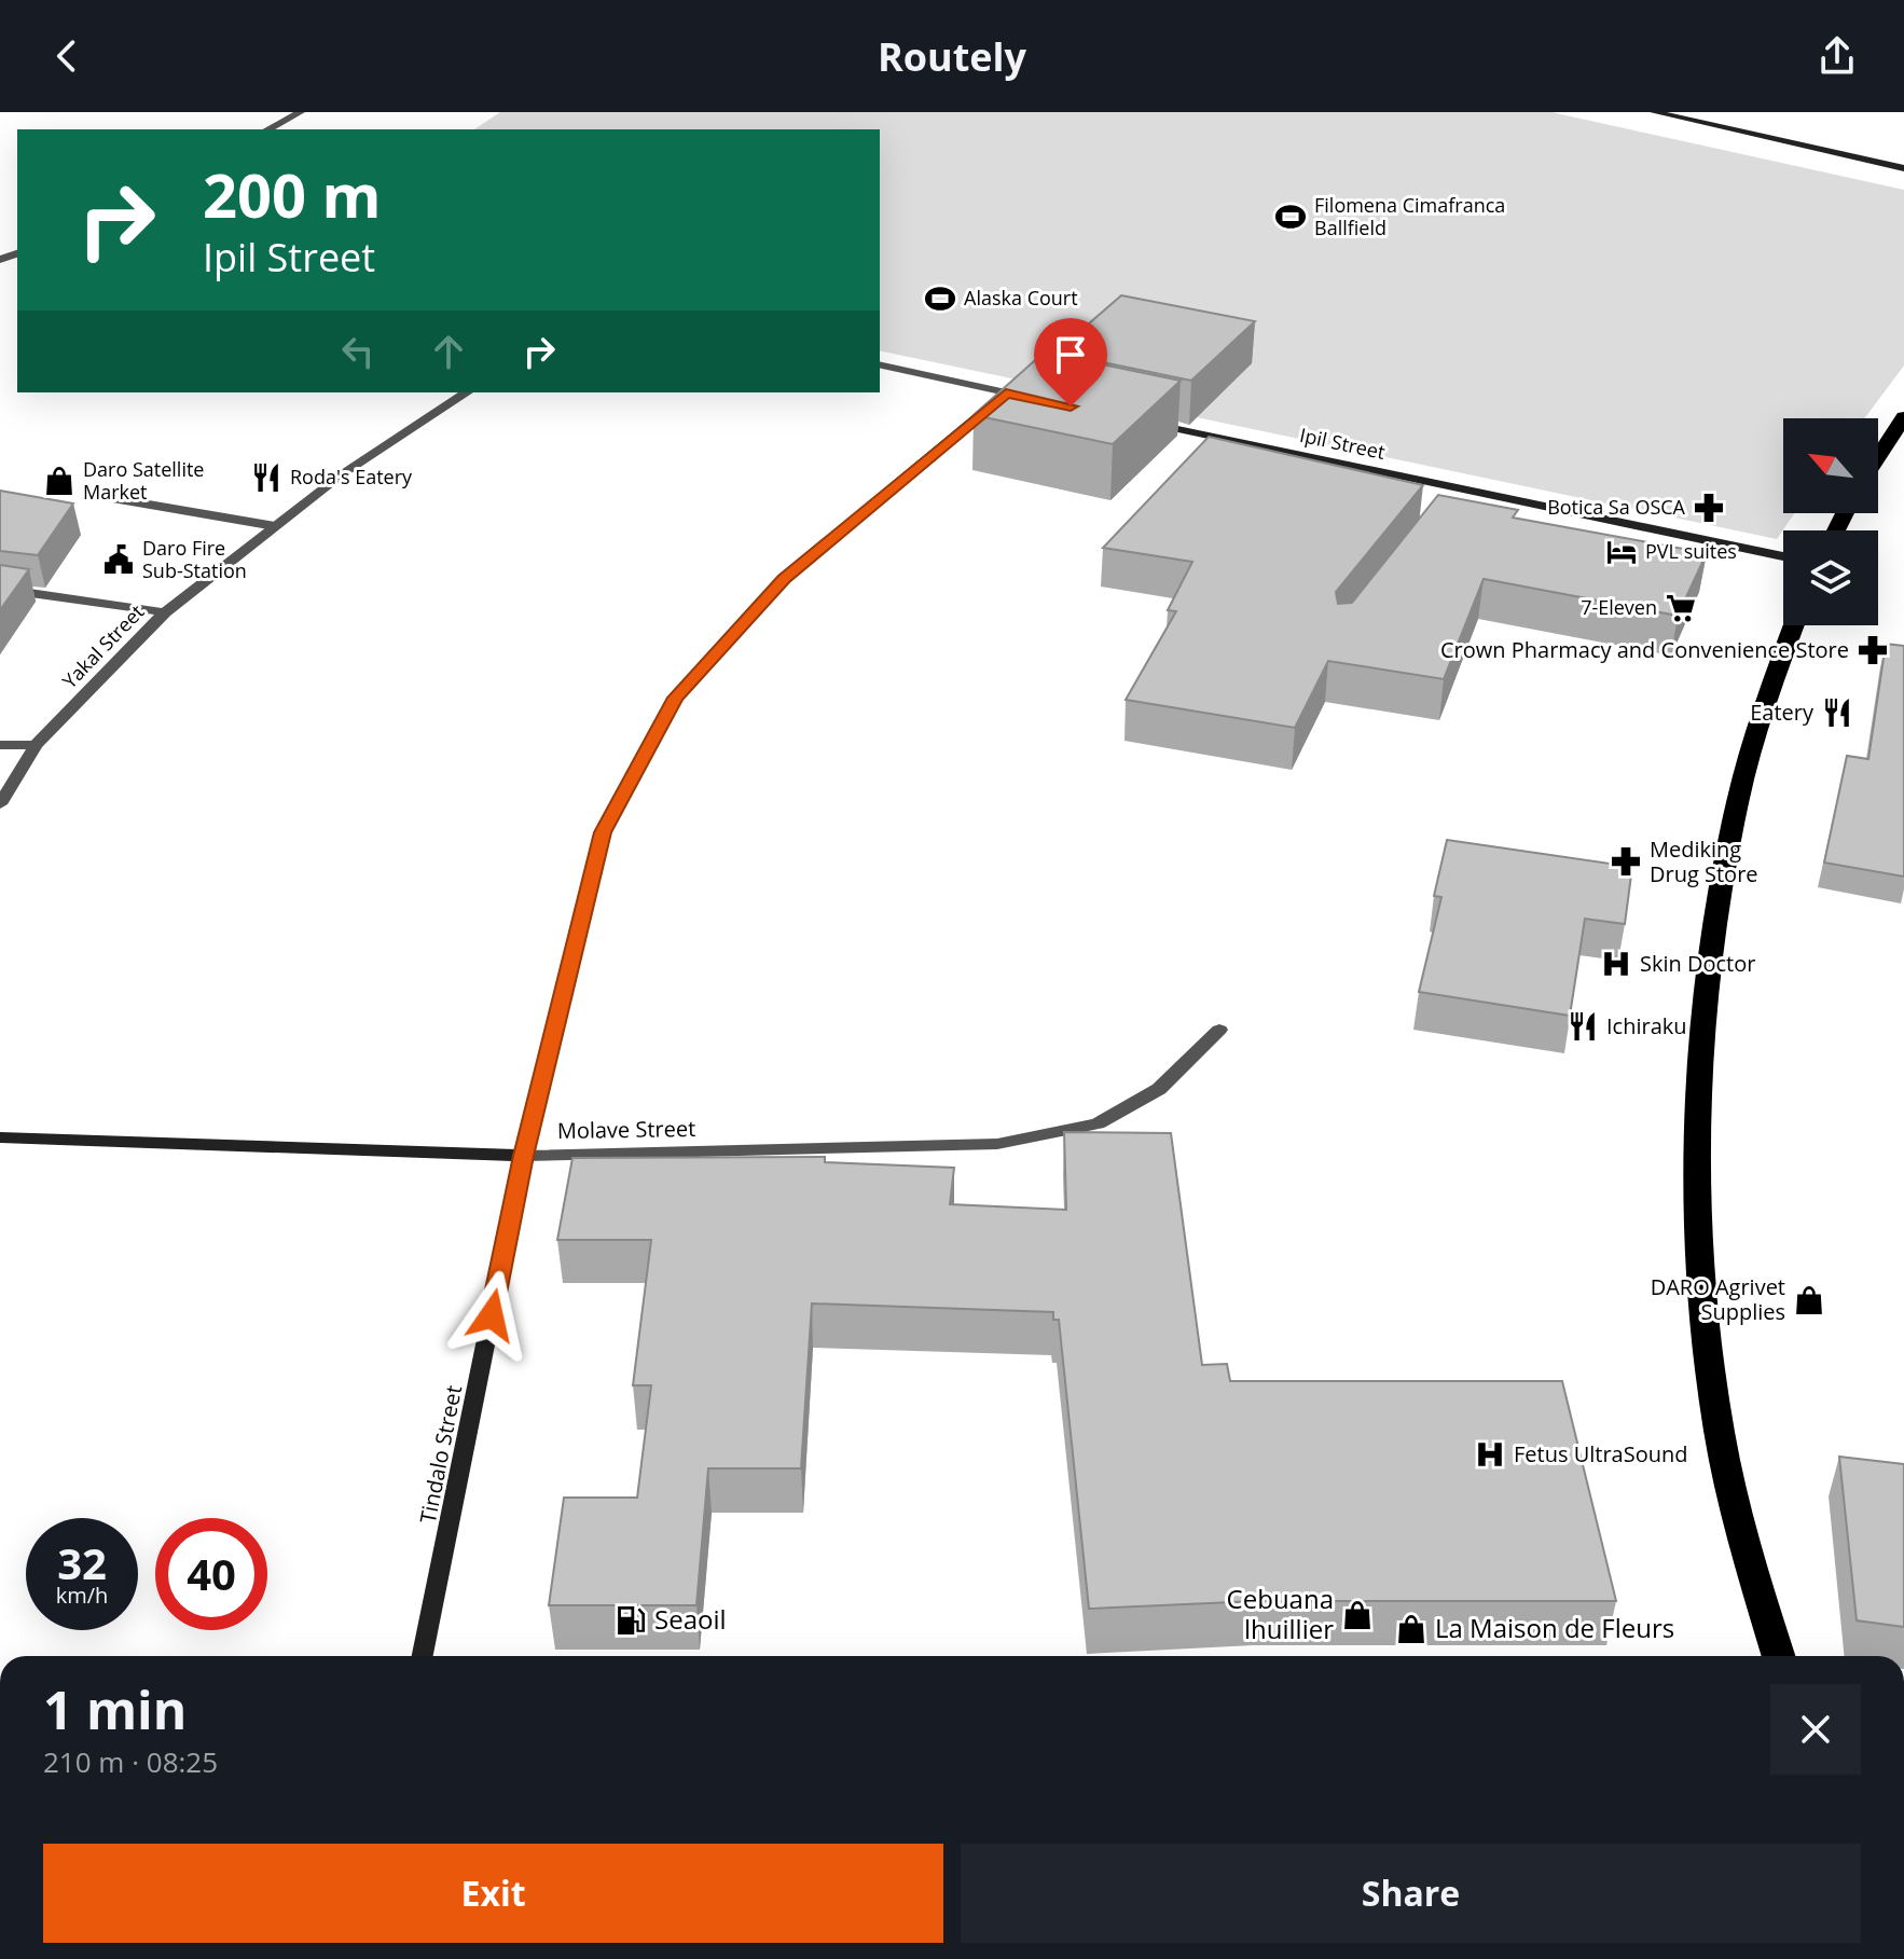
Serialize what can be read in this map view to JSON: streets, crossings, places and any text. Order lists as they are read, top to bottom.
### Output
{
  "streets": {
    "street": [
      "Ipil Street",
      "Yakal Street",
      "Molave Street",
      "Tindalo Street"
    ]
  },
  "crossings": [
    ["Molave Street", "Tindalo Street"]
  ],
  "places": {
    "sports": ["Filomena Cimafranca Ballfield", "Alaska Court"],
    "restaurant": ["Roda's Eatery", "Eatery", "Ichiraku"],
    "shop": [
      "Daro Satellite Market",
      "DARO Agrivet Supplies",
      "Cebuana lhuillier",
      "La Maison de Fleurs"
    ],
    "pharmacy": ["Botica Sa OSCA", "Crown Pharmacy and Convenience Store", "Mediking Drug Store"],
    "hotel": ["PVL suites"],
    "public building": ["Daro Fire Sub-Station"],
    "supermarket": ["7-Eleven"],
    "hospital": ["Skin Doctor", "Fetus UltraSound"],
    "fuel station": ["Seaoil"]
  },
  "north": "top left",
  "page": {
    "header": "Routely",
    "turn": ["200 m", "Ipil Street"],
    "speed": "32 km/h",
    "limit": "40",
    "heading": ["1 min", "210 m · 08:25"],
    "buttons": ["Exit", "Share"]
  }
}
